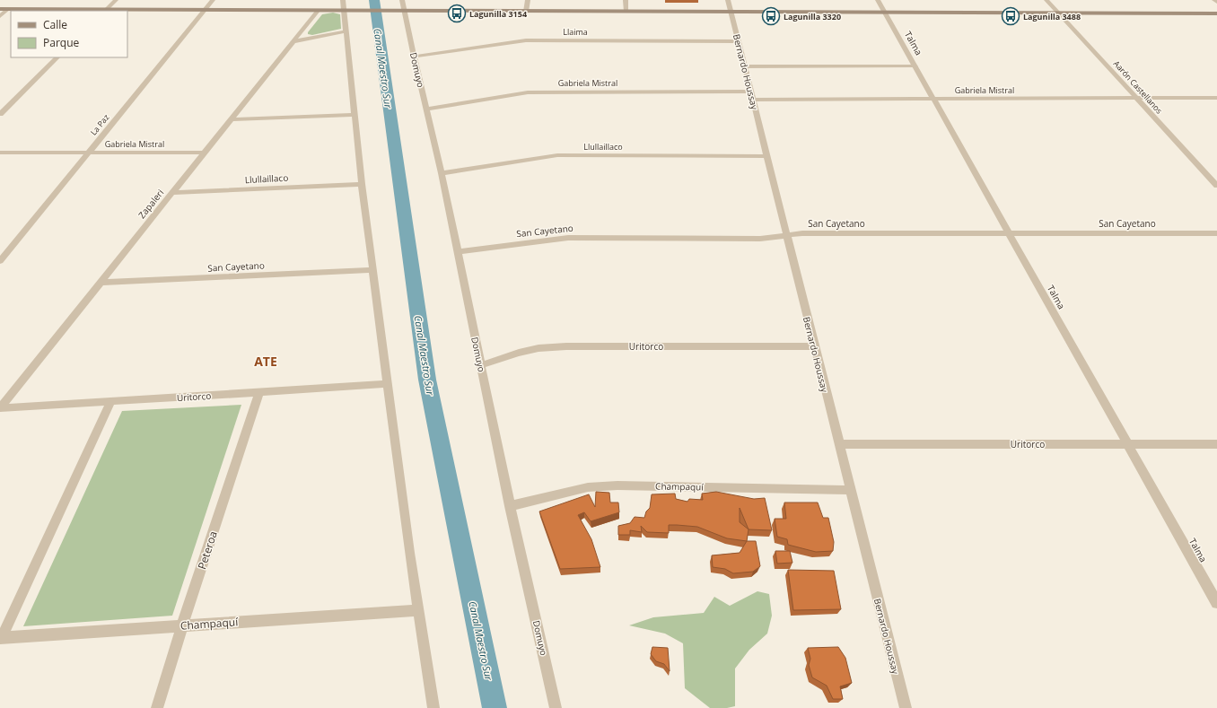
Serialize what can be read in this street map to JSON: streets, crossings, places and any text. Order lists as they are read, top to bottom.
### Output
{
  "streets": {
    "street": [
      "Llaima",
      "Talma",
      "Domuyo",
      "Bernardo Houssay",
      "Gabriela Mistral",
      "Aarón Castellanos",
      "La Paz",
      "Llullaillaco",
      "Zapaleri",
      "San Cayetano",
      "Uritorco",
      "Champaquí",
      "Peteroa"
    ]
  },
  "crossings": [
    ["Llaima", "Domuyo"],
    ["Llaima", "Bernardo Houssay"],
    ["Talma", "Gabriela Mistral"],
    ["Talma", "San Cayetano"],
    ["Talma", "Uritorco"],
    ["Domuyo", "Gabriela Mistral"],
    ["Domuyo", "Llullaillaco"],
    ["Domuyo", "San Cayetano"],
    ["Domuyo", "Uritorco"],
    ["Domuyo", "Champaquí"],
    ["Bernardo Houssay", "Gabriela Mistral"],
    ["Bernardo Houssay", "Llullaillaco"],
    ["Bernardo Houssay", "San Cayetano"],
    ["Bernardo Houssay", "Uritorco"],
    ["Bernardo Houssay", "Champaquí"],
    ["Gabriela Mistral", "Aarón Castellanos"],
    ["Gabriela Mistral", "La Paz"],
    ["Gabriela Mistral", "Zapaleri"],
    ["Llullaillaco", "Zapaleri"],
    ["Zapaleri", "San Cayetano"],
    ["Zapaleri", "Uritorco"],
    ["Uritorco", "Peteroa"],
    ["Champaquí", "Peteroa"]
  ],
  "districts": ["ATE"],
  "water": ["Canal Maestro Sur"],
  "places": {
    "bus stop": ["Lagunilla 3154", "Lagunilla 3320", "Lagunilla 3488"]
  },
  "legend": ["Calle", "Parque"]
}
